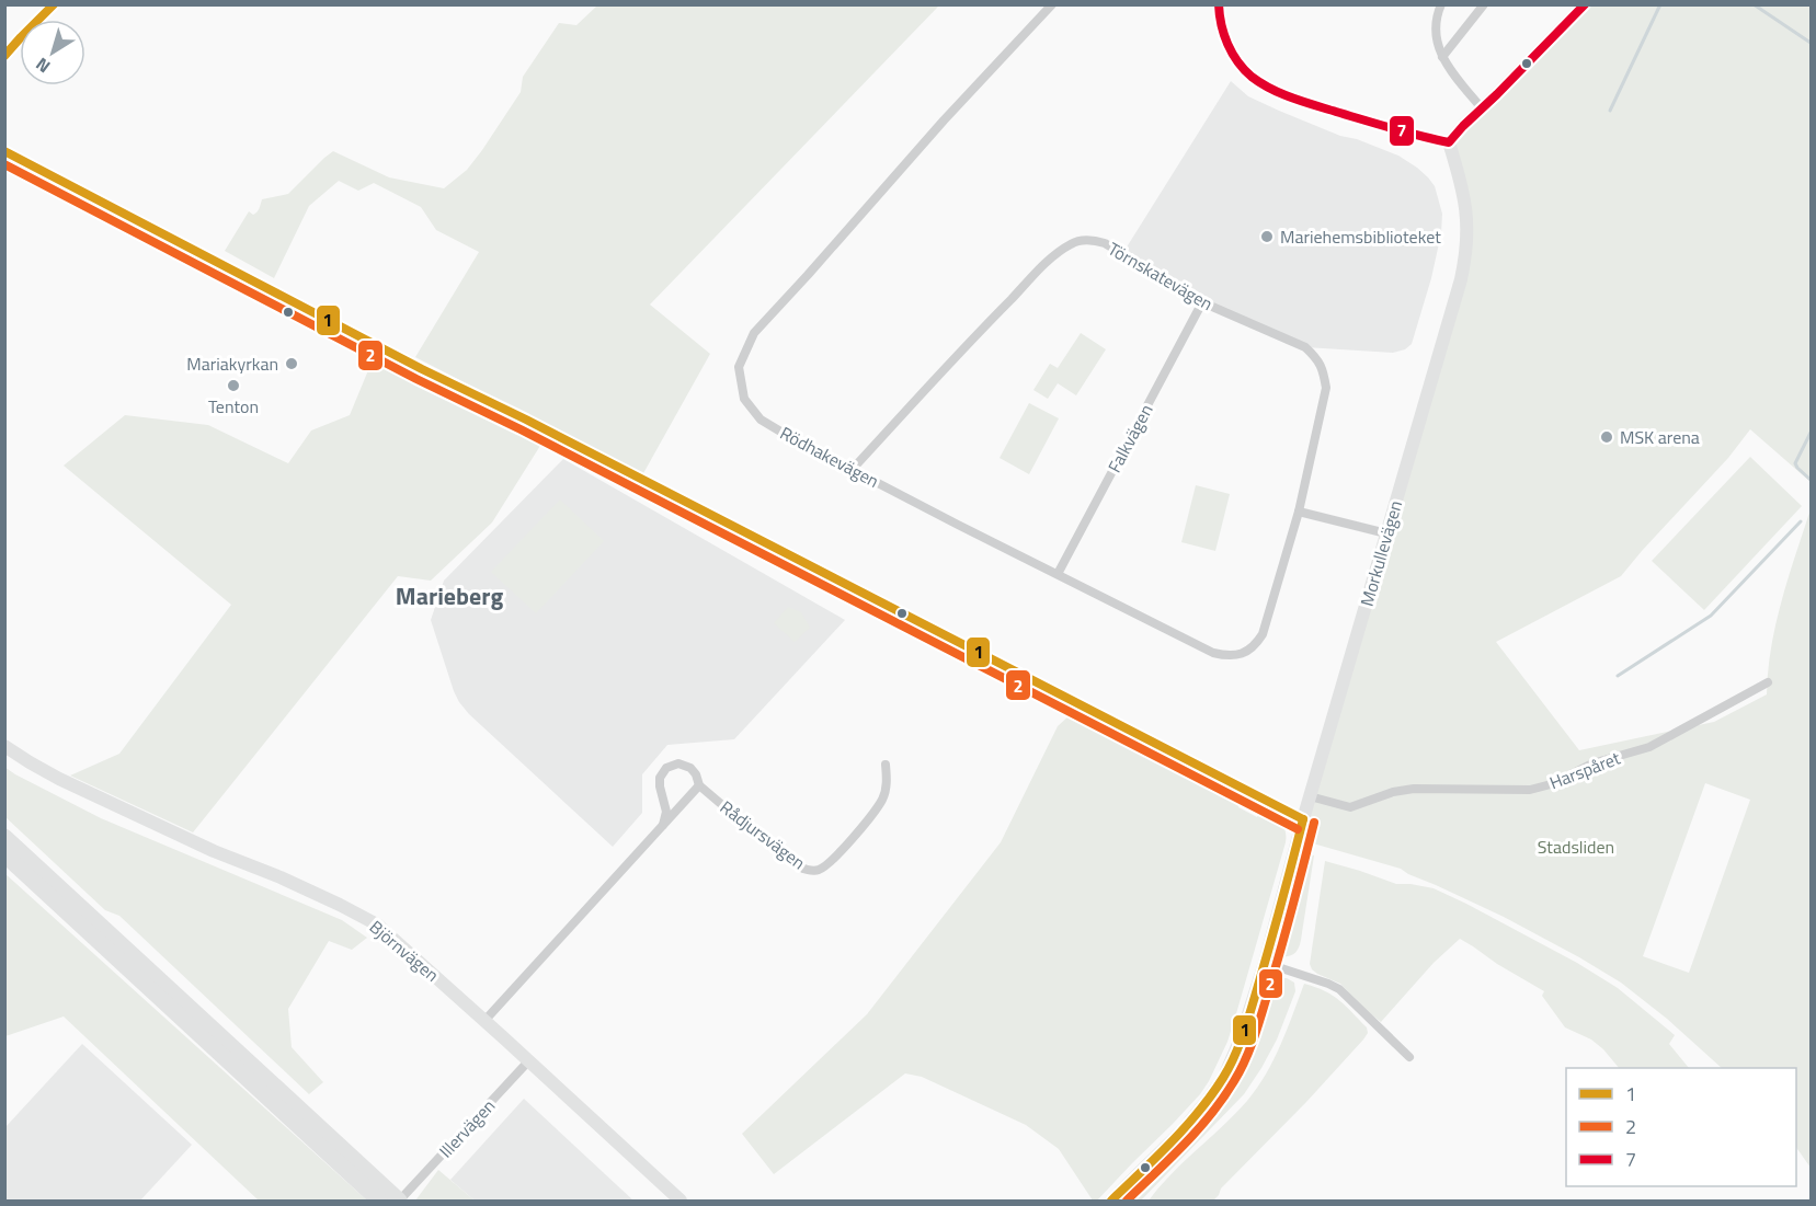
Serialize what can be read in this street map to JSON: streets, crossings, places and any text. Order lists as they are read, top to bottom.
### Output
{
  "streets": {
    "street": [
      "Törnskatevägen",
      "Falkvägen",
      "Rödhakevägen",
      "Morkullevägen",
      "Harspåret",
      "Rådjursvägen",
      "Björnvägen",
      "Illervägen"
    ]
  },
  "crossings": [
    ["Törnskatevägen", "Falkvägen"],
    ["Törnskatevägen", "Rödhakevägen"],
    ["Falkvägen", "Rödhakevägen"],
    ["Morkullevägen", "Harspåret"],
    ["Björnvägen", "Illervägen"]
  ],
  "districts": ["Marieberg"],
  "parks": ["Stadsliden"],
  "places": [
    "Mariehemsbiblioteket",
    "Mariakyrkan",
    "Tenton",
    "MSK arena"
  ],
  "lines": ["transit line 1", "transit line 7", "transit line 2"],
  "legend": ["1", "2", "7"],
  "north": "bottom left"
}
